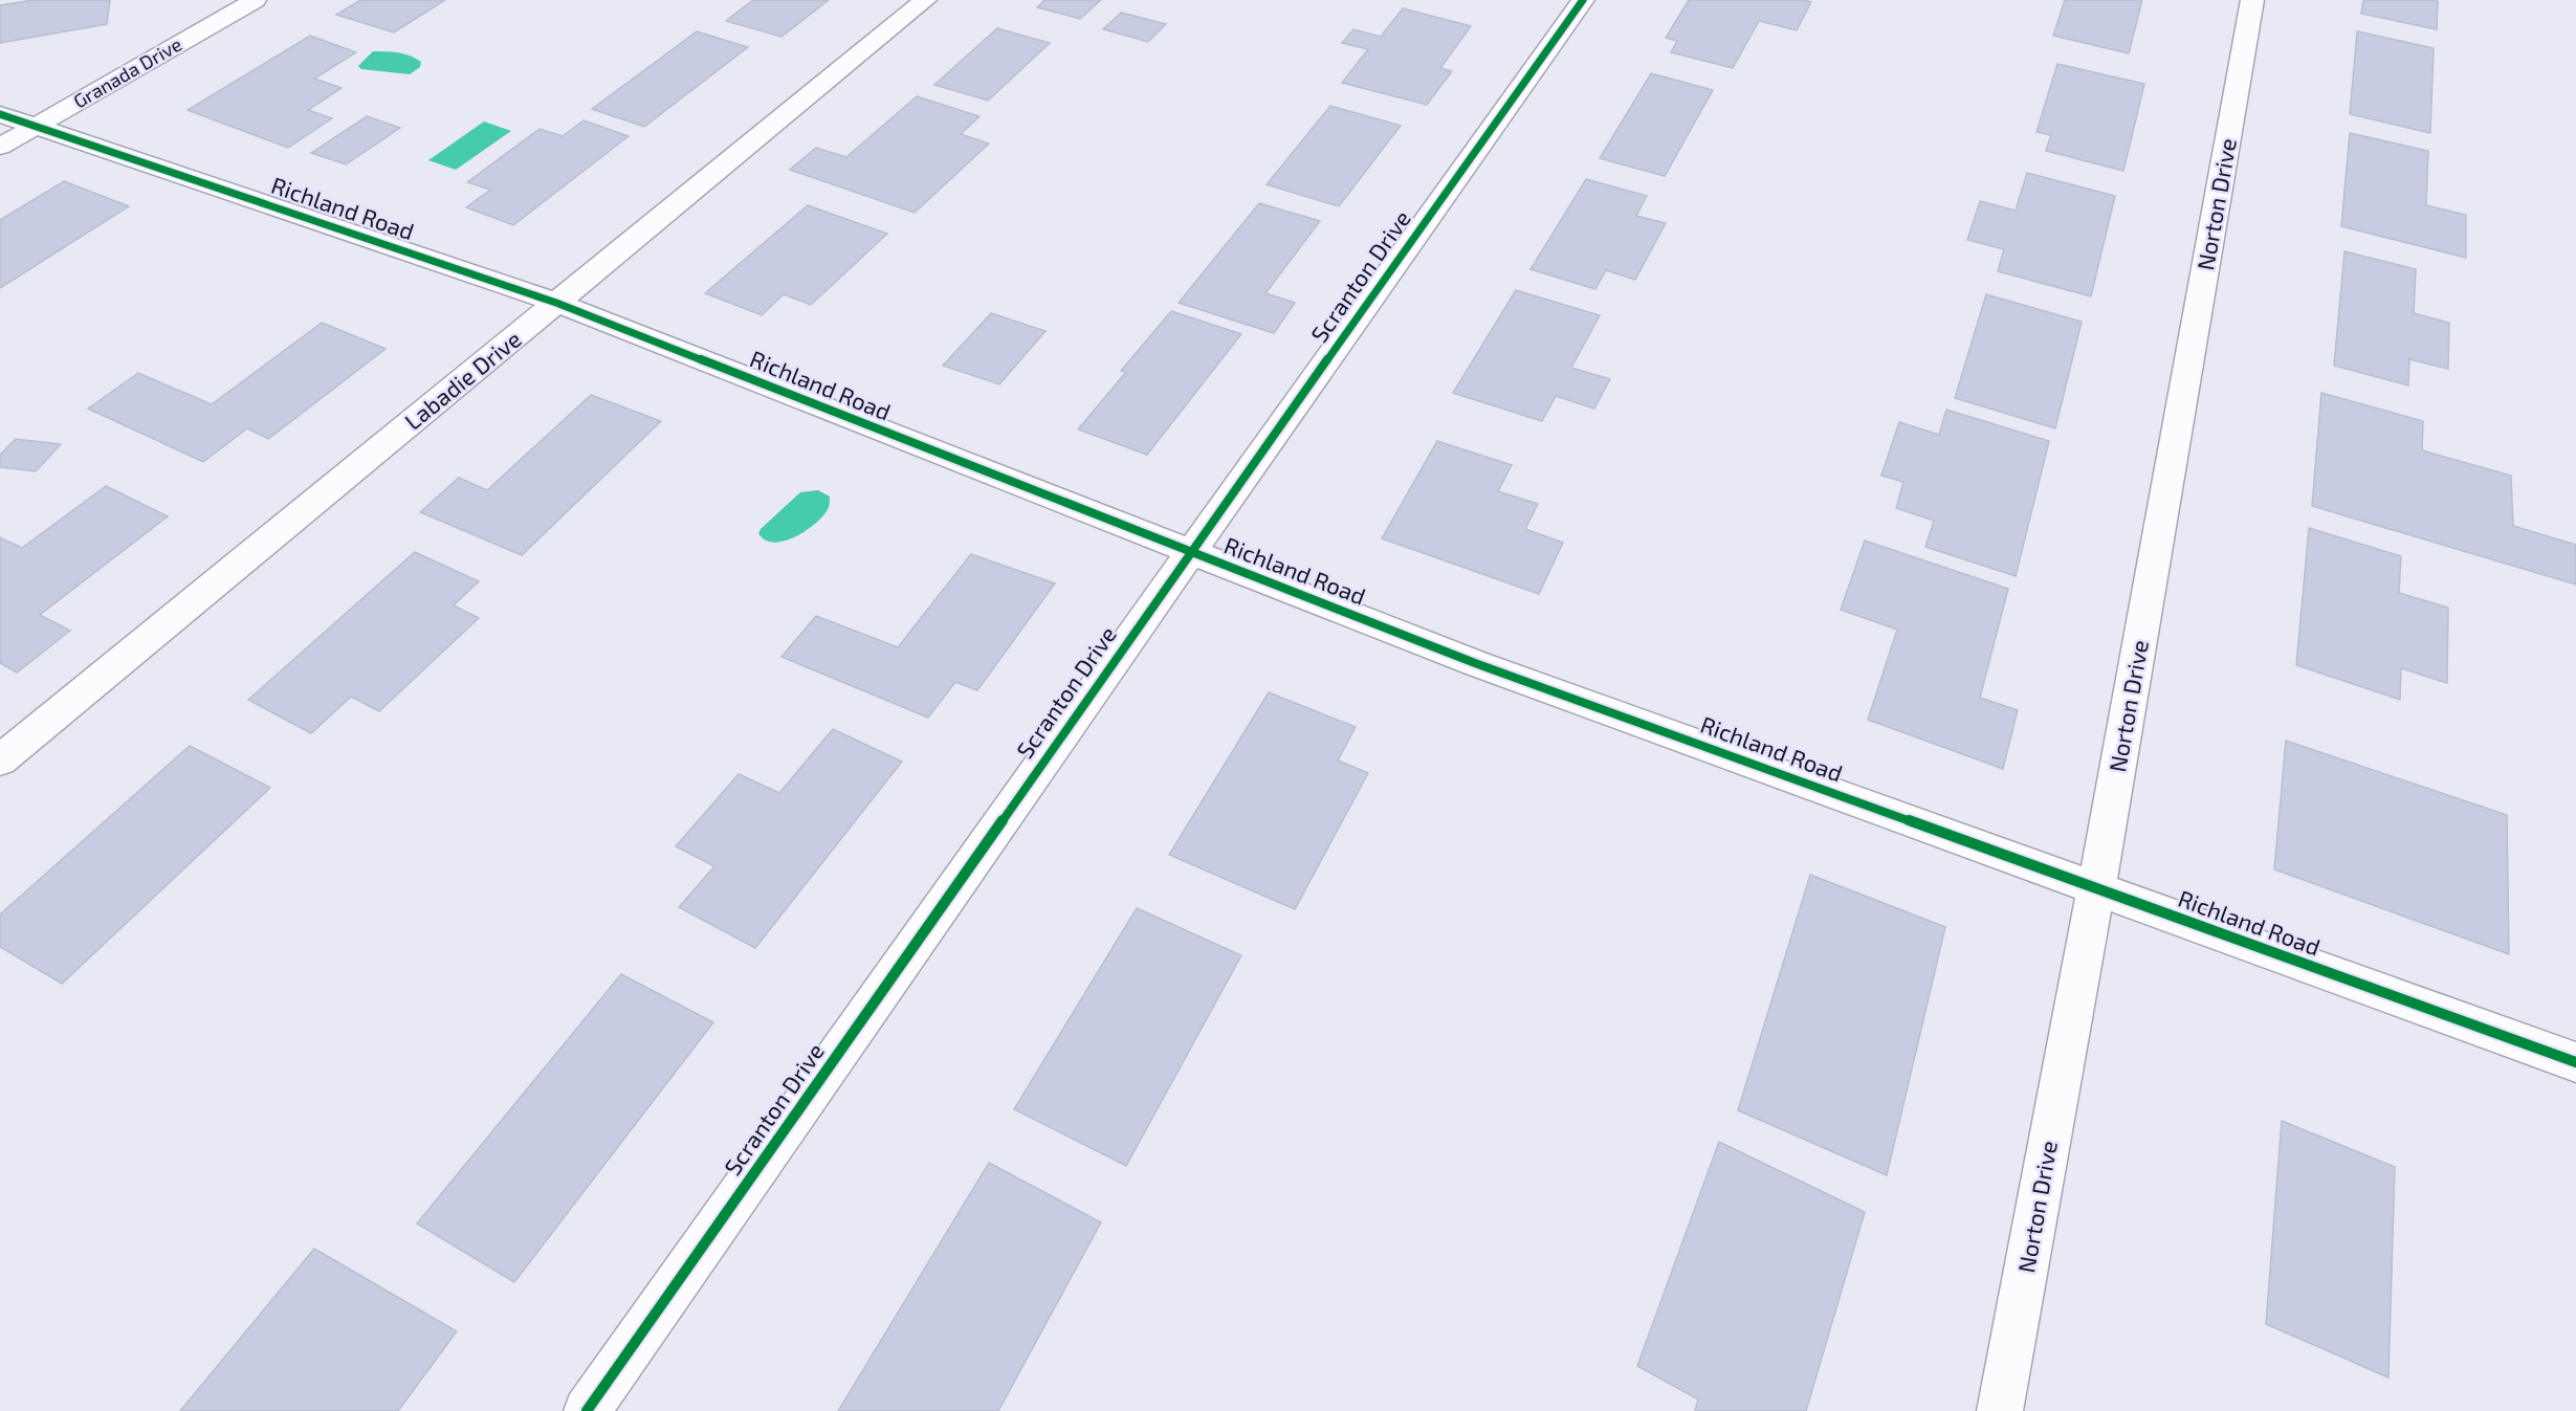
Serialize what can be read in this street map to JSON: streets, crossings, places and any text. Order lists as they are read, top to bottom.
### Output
{
  "streets": {
    "street": [
      "Granada Drive",
      "Norton Drive",
      "Richland Road",
      "Scranton Drive",
      "Labadie Drive"
    ]
  },
  "crossings": [
    ["Granada Drive", "Richland Road"],
    ["Norton Drive", "Richland Road"],
    ["Richland Road", "Scranton Drive"],
    ["Richland Road", "Labadie Drive"]
  ]
}
